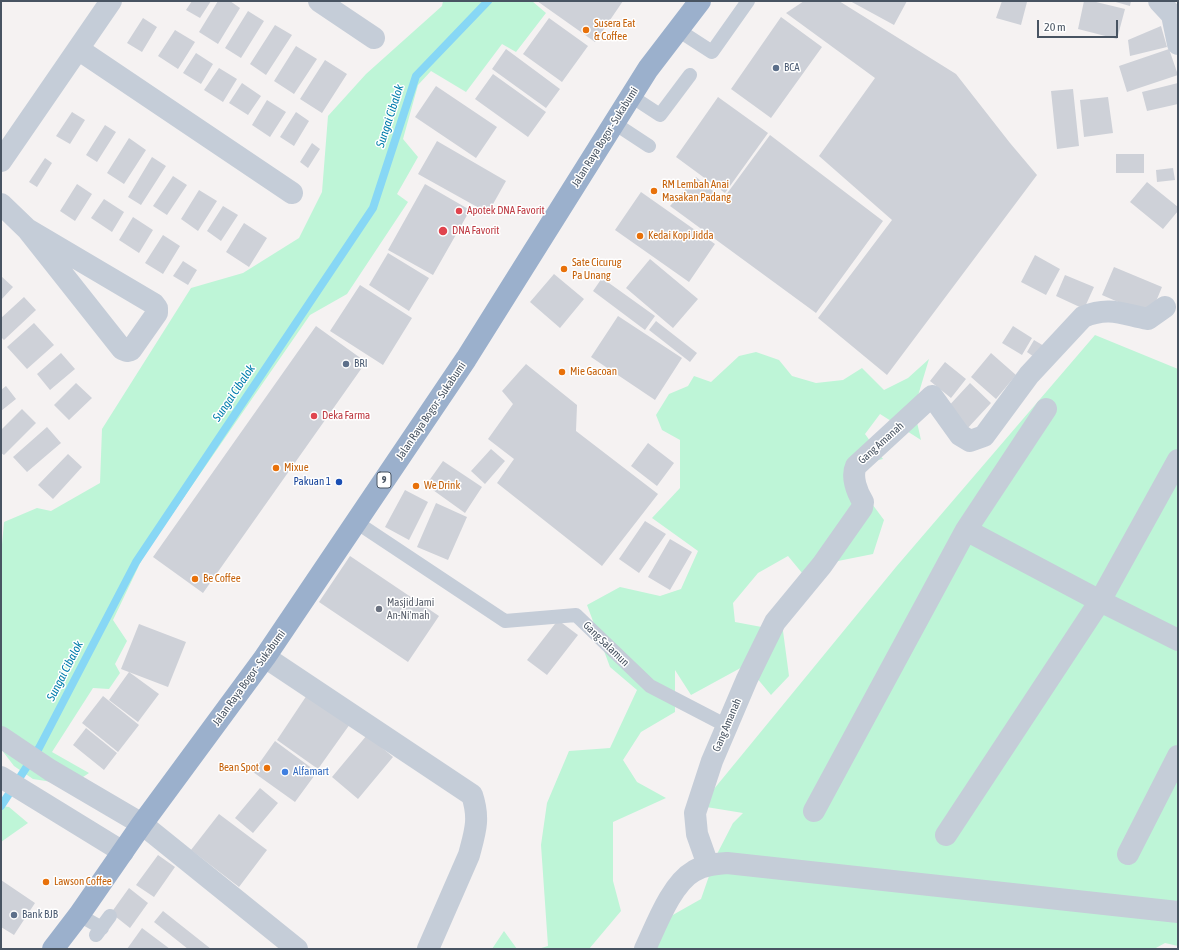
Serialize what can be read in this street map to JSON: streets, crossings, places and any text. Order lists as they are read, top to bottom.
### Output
{
  "streets": {
    "highway": ["Jalan Raya Bogor - Sukabumi", "9"],
    "street": ["Gang Amanah"],
    "lane": ["Gang Salamun"]
  },
  "crossings": [
    ["Jalan Raya Bogor - Sukabumi", "Gang Salamun"],
    ["Gang Amanah", "Gang Salamun"]
  ],
  "water": ["Sungai Cibalok"],
  "places": [
    "Susera Eat & Coffee",
    "BCA",
    "RM Lembah Anai Masakan Padang",
    "Apotek DNA Favorit",
    "DNA Favorit",
    "Kedai Kopi Jidda",
    "Sate Cicurug Pa Unang",
    "BRI",
    "Mie Gacoan",
    "Deka Farma",
    "Mixue",
    "Pakuan 1",
    "We Drink",
    "Be Coffee",
    "Masjid Jami An-Ni'mah",
    "Bean Spot",
    "Alfamart",
    "Lawson Coffee",
    "Bank BJB"
  ],
  "scale_bar": "20 m"
}
